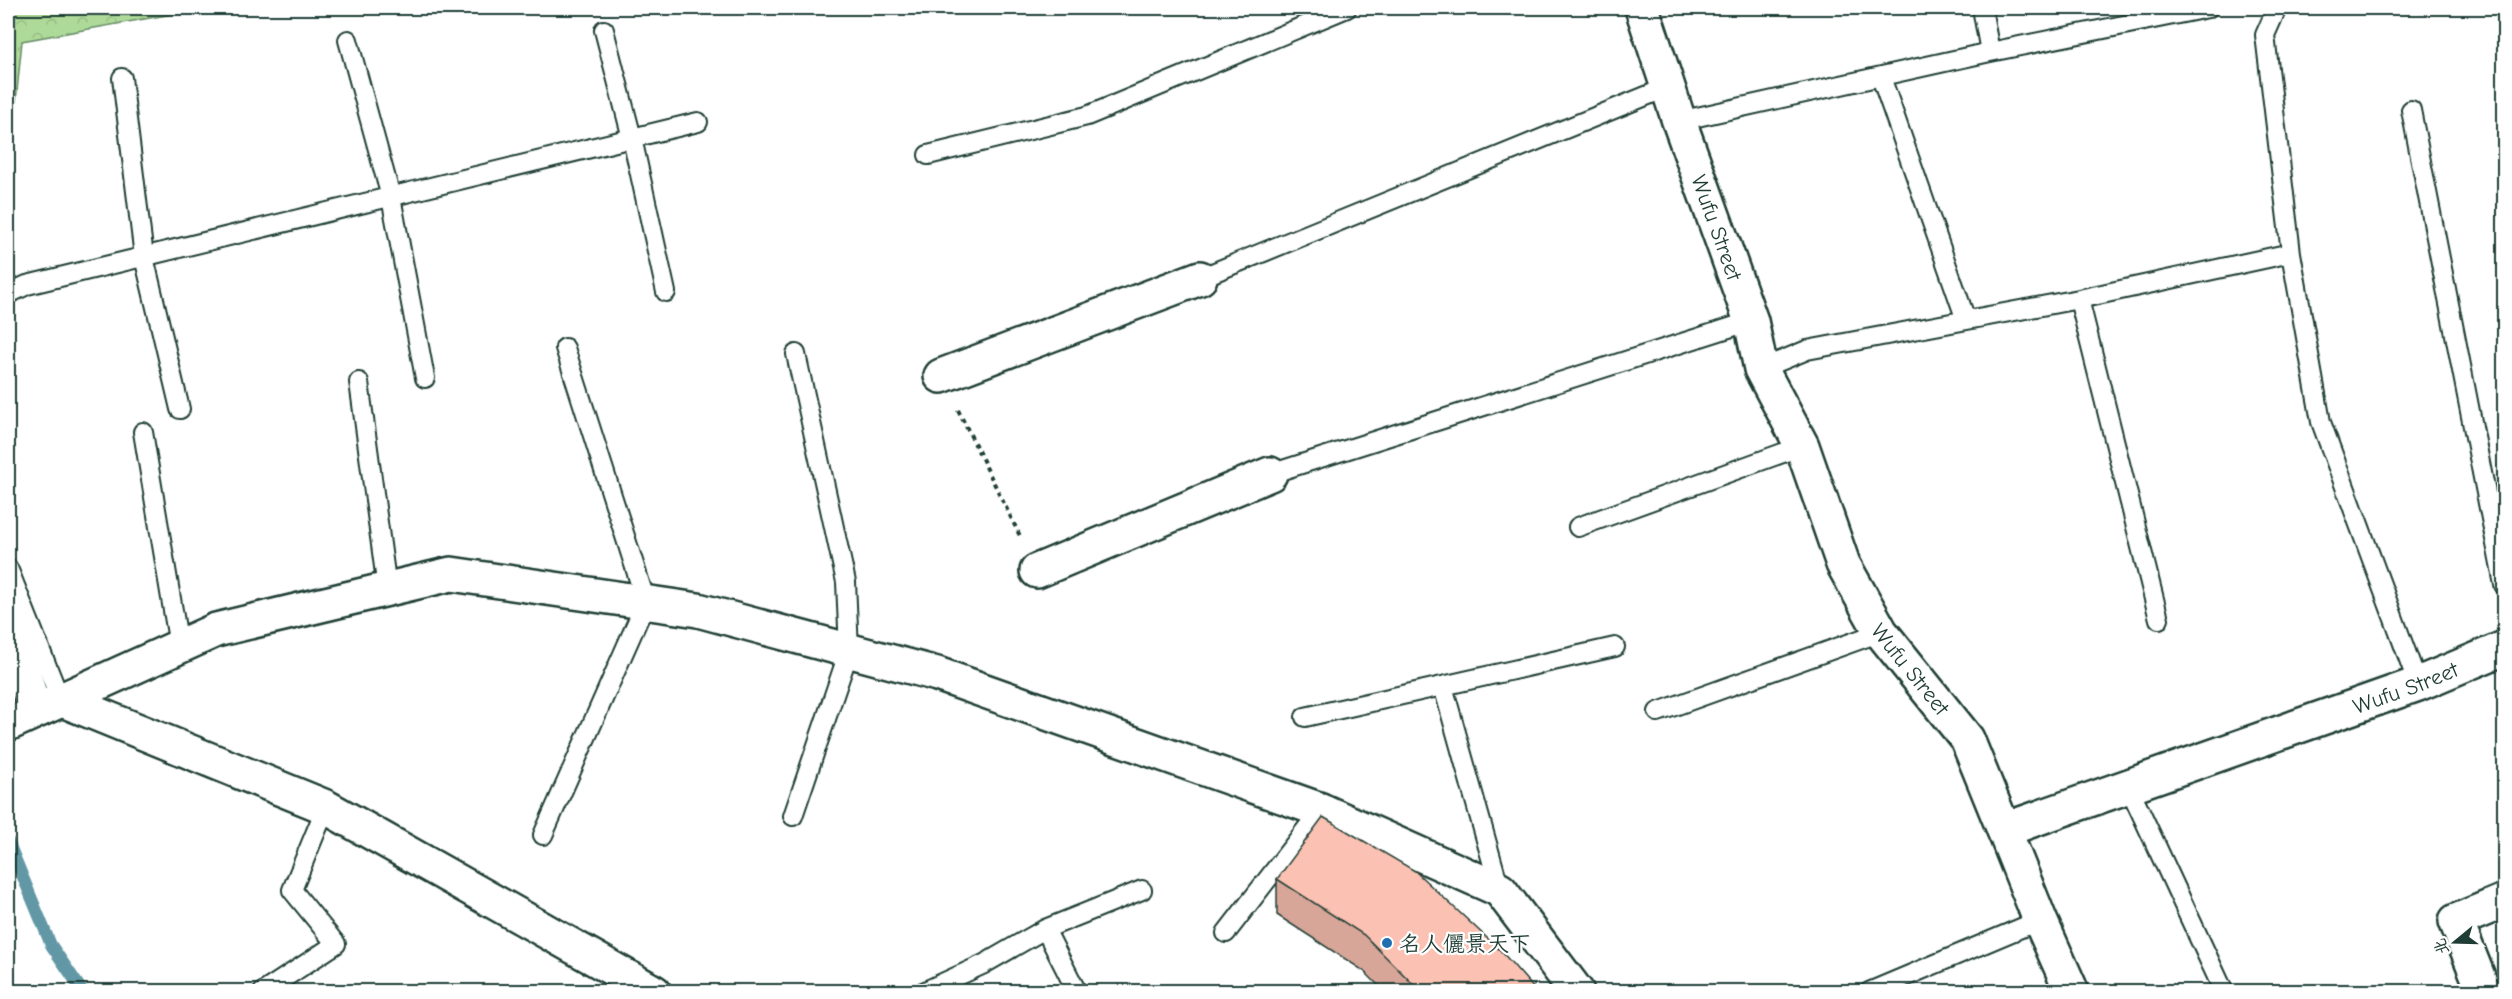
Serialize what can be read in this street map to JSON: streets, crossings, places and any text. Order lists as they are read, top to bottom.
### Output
{
  "streets": {
    "street": ["Wufu Street"]
  },
  "places": ["名人儷景天下"],
  "north": "left"
}
